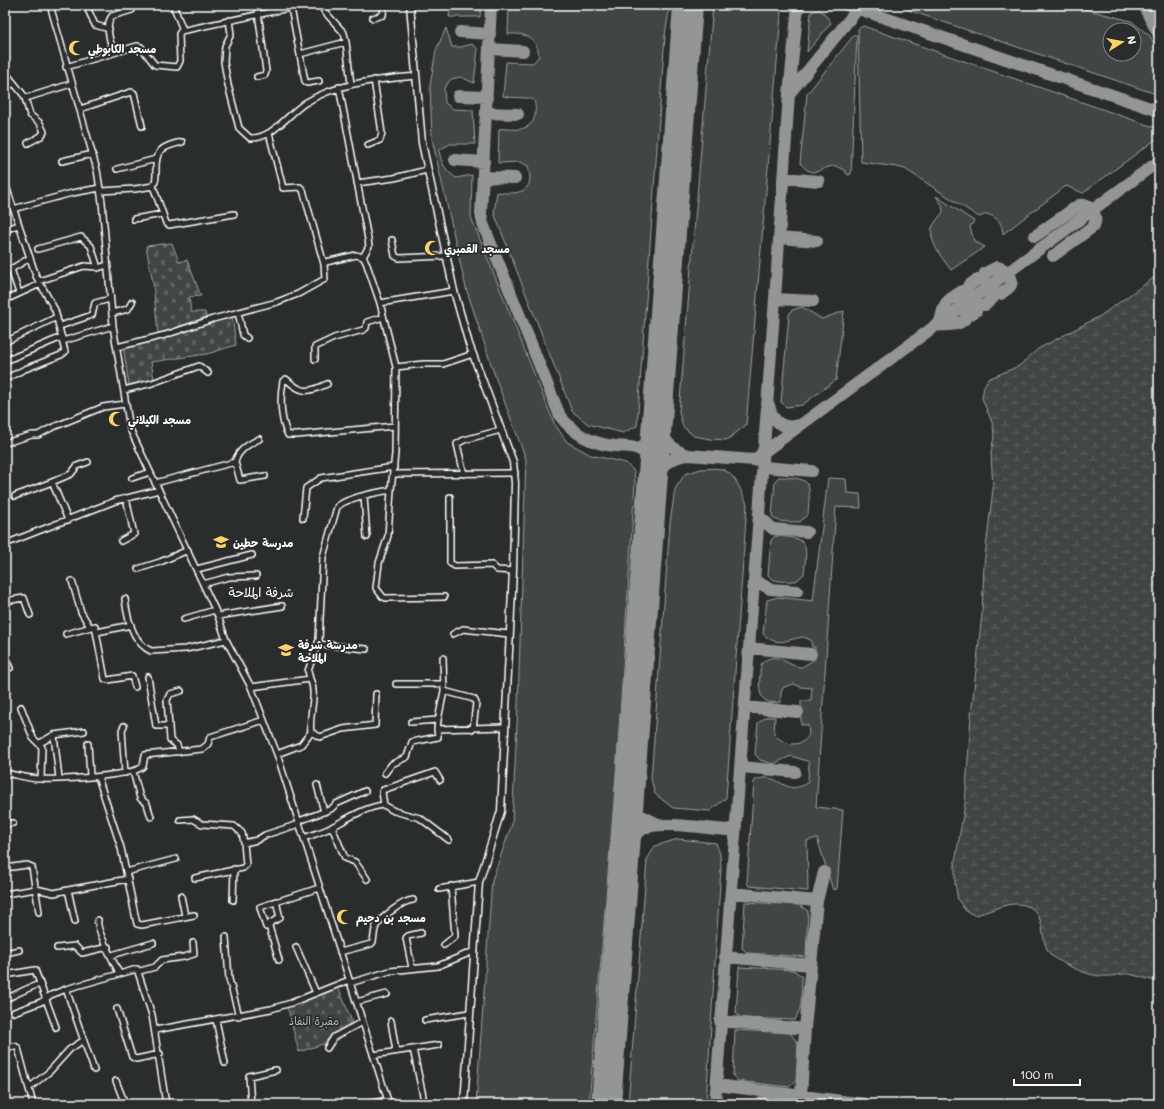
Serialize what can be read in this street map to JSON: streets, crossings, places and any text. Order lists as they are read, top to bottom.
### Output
{
  "districts": ["شرفة الملاحة"],
  "parks": ["مقبرة النفاذ"],
  "places": {
    "mosque": [
      "مسجد الكابوطي",
      "مسجد القمبري",
      "مسجد الكيلاني",
      "مسجد بن دحيم"
    ],
    "school or university": ["مدرسة حطين", "مدرسة شرفة الملاحة"]
  },
  "scale_bar": "100 m",
  "north": "right"
}
